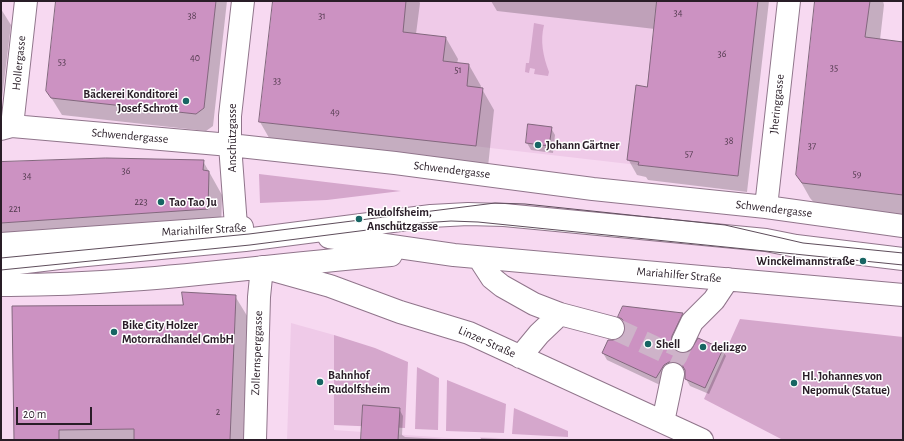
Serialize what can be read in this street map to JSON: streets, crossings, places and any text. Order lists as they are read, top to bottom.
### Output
{
  "streets": {
    "street": [
      "Hollergasse",
      "Jheringgasse",
      "Schwendergasse",
      "Anschützgasse",
      "Mariahilfer Straße",
      "Linzer Straße",
      "Zollernsperggasse"
    ]
  },
  "crossings": [
    ["Hollergasse", "Schwendergasse"],
    ["Jheringgasse", "Schwendergasse"],
    ["Schwendergasse", "Anschützgasse"],
    ["Anschützgasse", "Mariahilfer Straße"],
    ["Anschützgasse", "Linzer Straße"],
    ["Anschützgasse", "Zollernsperggasse"],
    ["Mariahilfer Straße", "Linzer Straße"],
    ["Mariahilfer Straße", "Zollernsperggasse"],
    ["Linzer Straße", "Zollernsperggasse"]
  ],
  "places": [
    "Bäckerei Konditorei Josef Schrott",
    "Johann Gärtner",
    "Tao Tao Ju",
    "Rudolfsheim, Anschützgasse",
    "Winckelmannstraße",
    "Bike City Holzer Motorradhandel GmbH",
    "Shell",
    "deli2go",
    "Bahnhof Rudolfsheim",
    "Hl. Johannes von Nepomuk (Statue)"
  ],
  "house_numbers": [
    "34",
    "38",
    "31",
    "36",
    "40",
    "53",
    "35",
    "51",
    "33",
    "49",
    "38",
    "37",
    "57",
    "36",
    "59",
    "34",
    "223",
    "221",
    "2"
  ],
  "scale_bar": "20 m"
}
